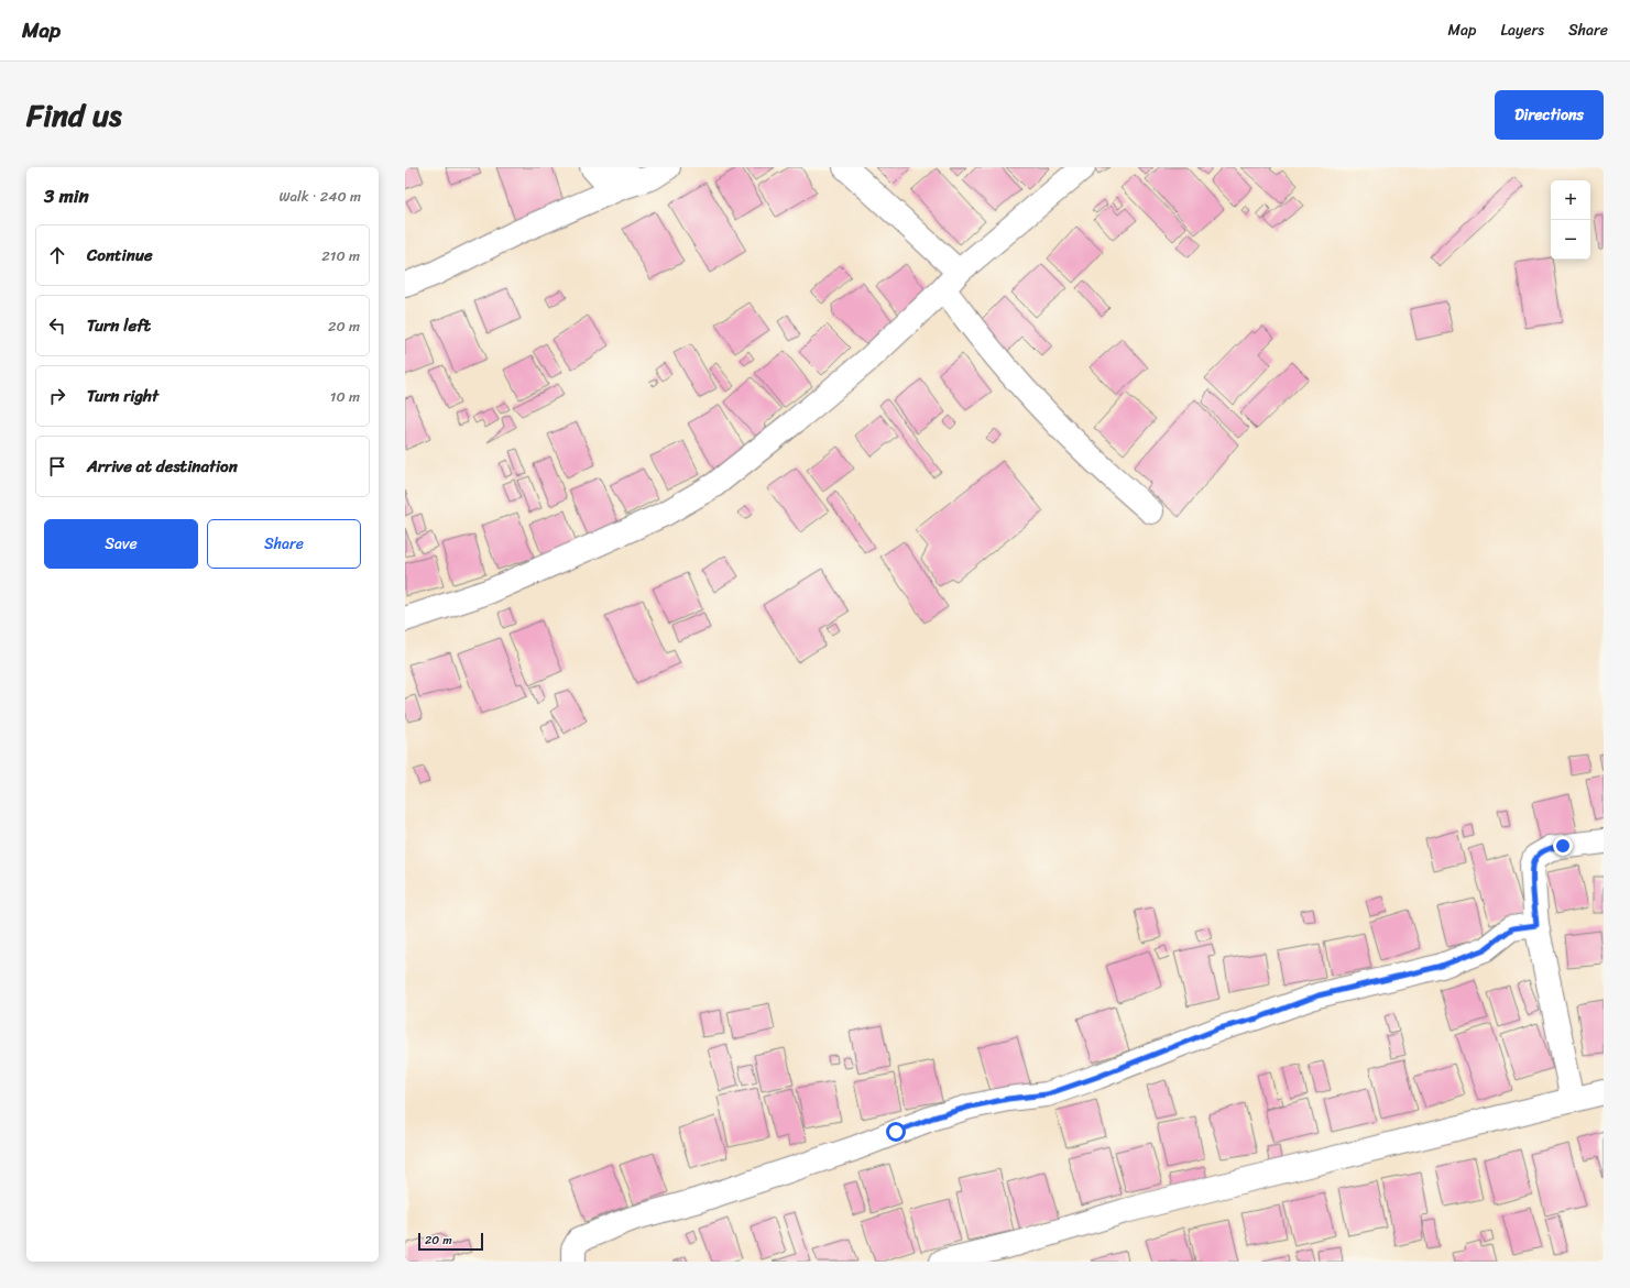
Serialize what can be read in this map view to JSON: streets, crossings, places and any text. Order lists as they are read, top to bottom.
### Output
{
  "scale_bar": "20 m",
  "page": {
    "header": "Map",
    "nav": ["Map", "Layers", "Share"],
    "title": "Find us",
    "buttons": [
      "Directions",
      ["Save", "Share"]
    ],
    "heading": ["3 min", "Walk · 240 m"],
    "map_buttons": ["+", "−"],
    "list": [
      ["Continue", "210 m"],
      ["Turn left", "20 m"],
      ["Turn right", "10 m"],
      "Arrive at destination"
    ],
    "scale": "20 m"
  }
}
